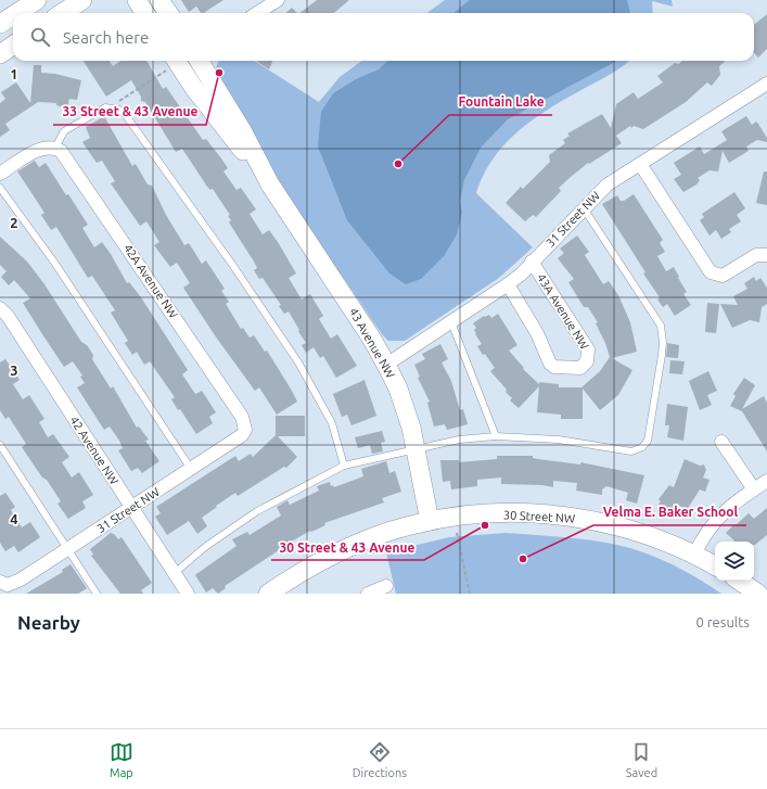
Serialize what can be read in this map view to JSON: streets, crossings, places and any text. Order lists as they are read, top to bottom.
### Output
{
  "streets": {
    "street": [
      "31 Street NW",
      "42A Avenue NW",
      "43A Avenue NW",
      "43 Avenue NW",
      "42 Avenue NW",
      "30 Street NW"
    ]
  },
  "crossings": [
    ["31 Street NW", "42A Avenue NW"],
    ["31 Street NW", "43A Avenue NW"],
    ["31 Street NW", "43 Avenue NW"],
    ["31 Street NW", "42 Avenue NW"],
    ["43 Avenue NW", "30 Street NW"]
  ],
  "places": [
    "33 Street & 43 Avenue",
    "Fountain Lake",
    "30 Street & 43 Avenue",
    "Velma E. Baker School"
  ],
  "page": {
    "search": "Search here",
    "heading": ["Nearby", "0 results"],
    "nav": ["Map", "Directions", "Saved"]
  },
  "grid": {
    "rows": [
      "1",
      "2",
      "3",
      "4"
    ]
  }
}
